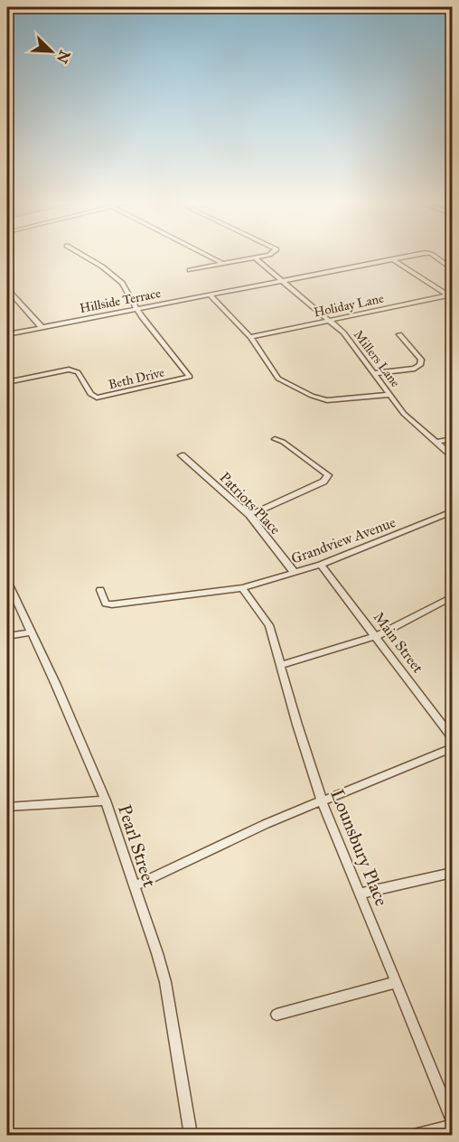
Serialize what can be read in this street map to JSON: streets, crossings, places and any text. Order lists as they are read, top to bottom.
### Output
{
  "streets": {
    "street": [
      "Hillside Terrace",
      "Holiday Lane",
      "Millers Lane",
      "Beth Drive",
      "Patriots Place",
      "Grandview Avenue",
      "Main Street",
      "Pearl Street",
      "Lounsbury Place"
    ]
  },
  "crossings": [
    ["Hillside Terrace", "Millers Lane"],
    ["Hillside Terrace", "Beth Drive"],
    ["Holiday Lane", "Millers Lane"],
    ["Patriots Place", "Grandview Avenue"],
    ["Grandview Avenue", "Main Street"],
    ["Grandview Avenue", "Lounsbury Place"]
  ],
  "north": "bottom right"
}
